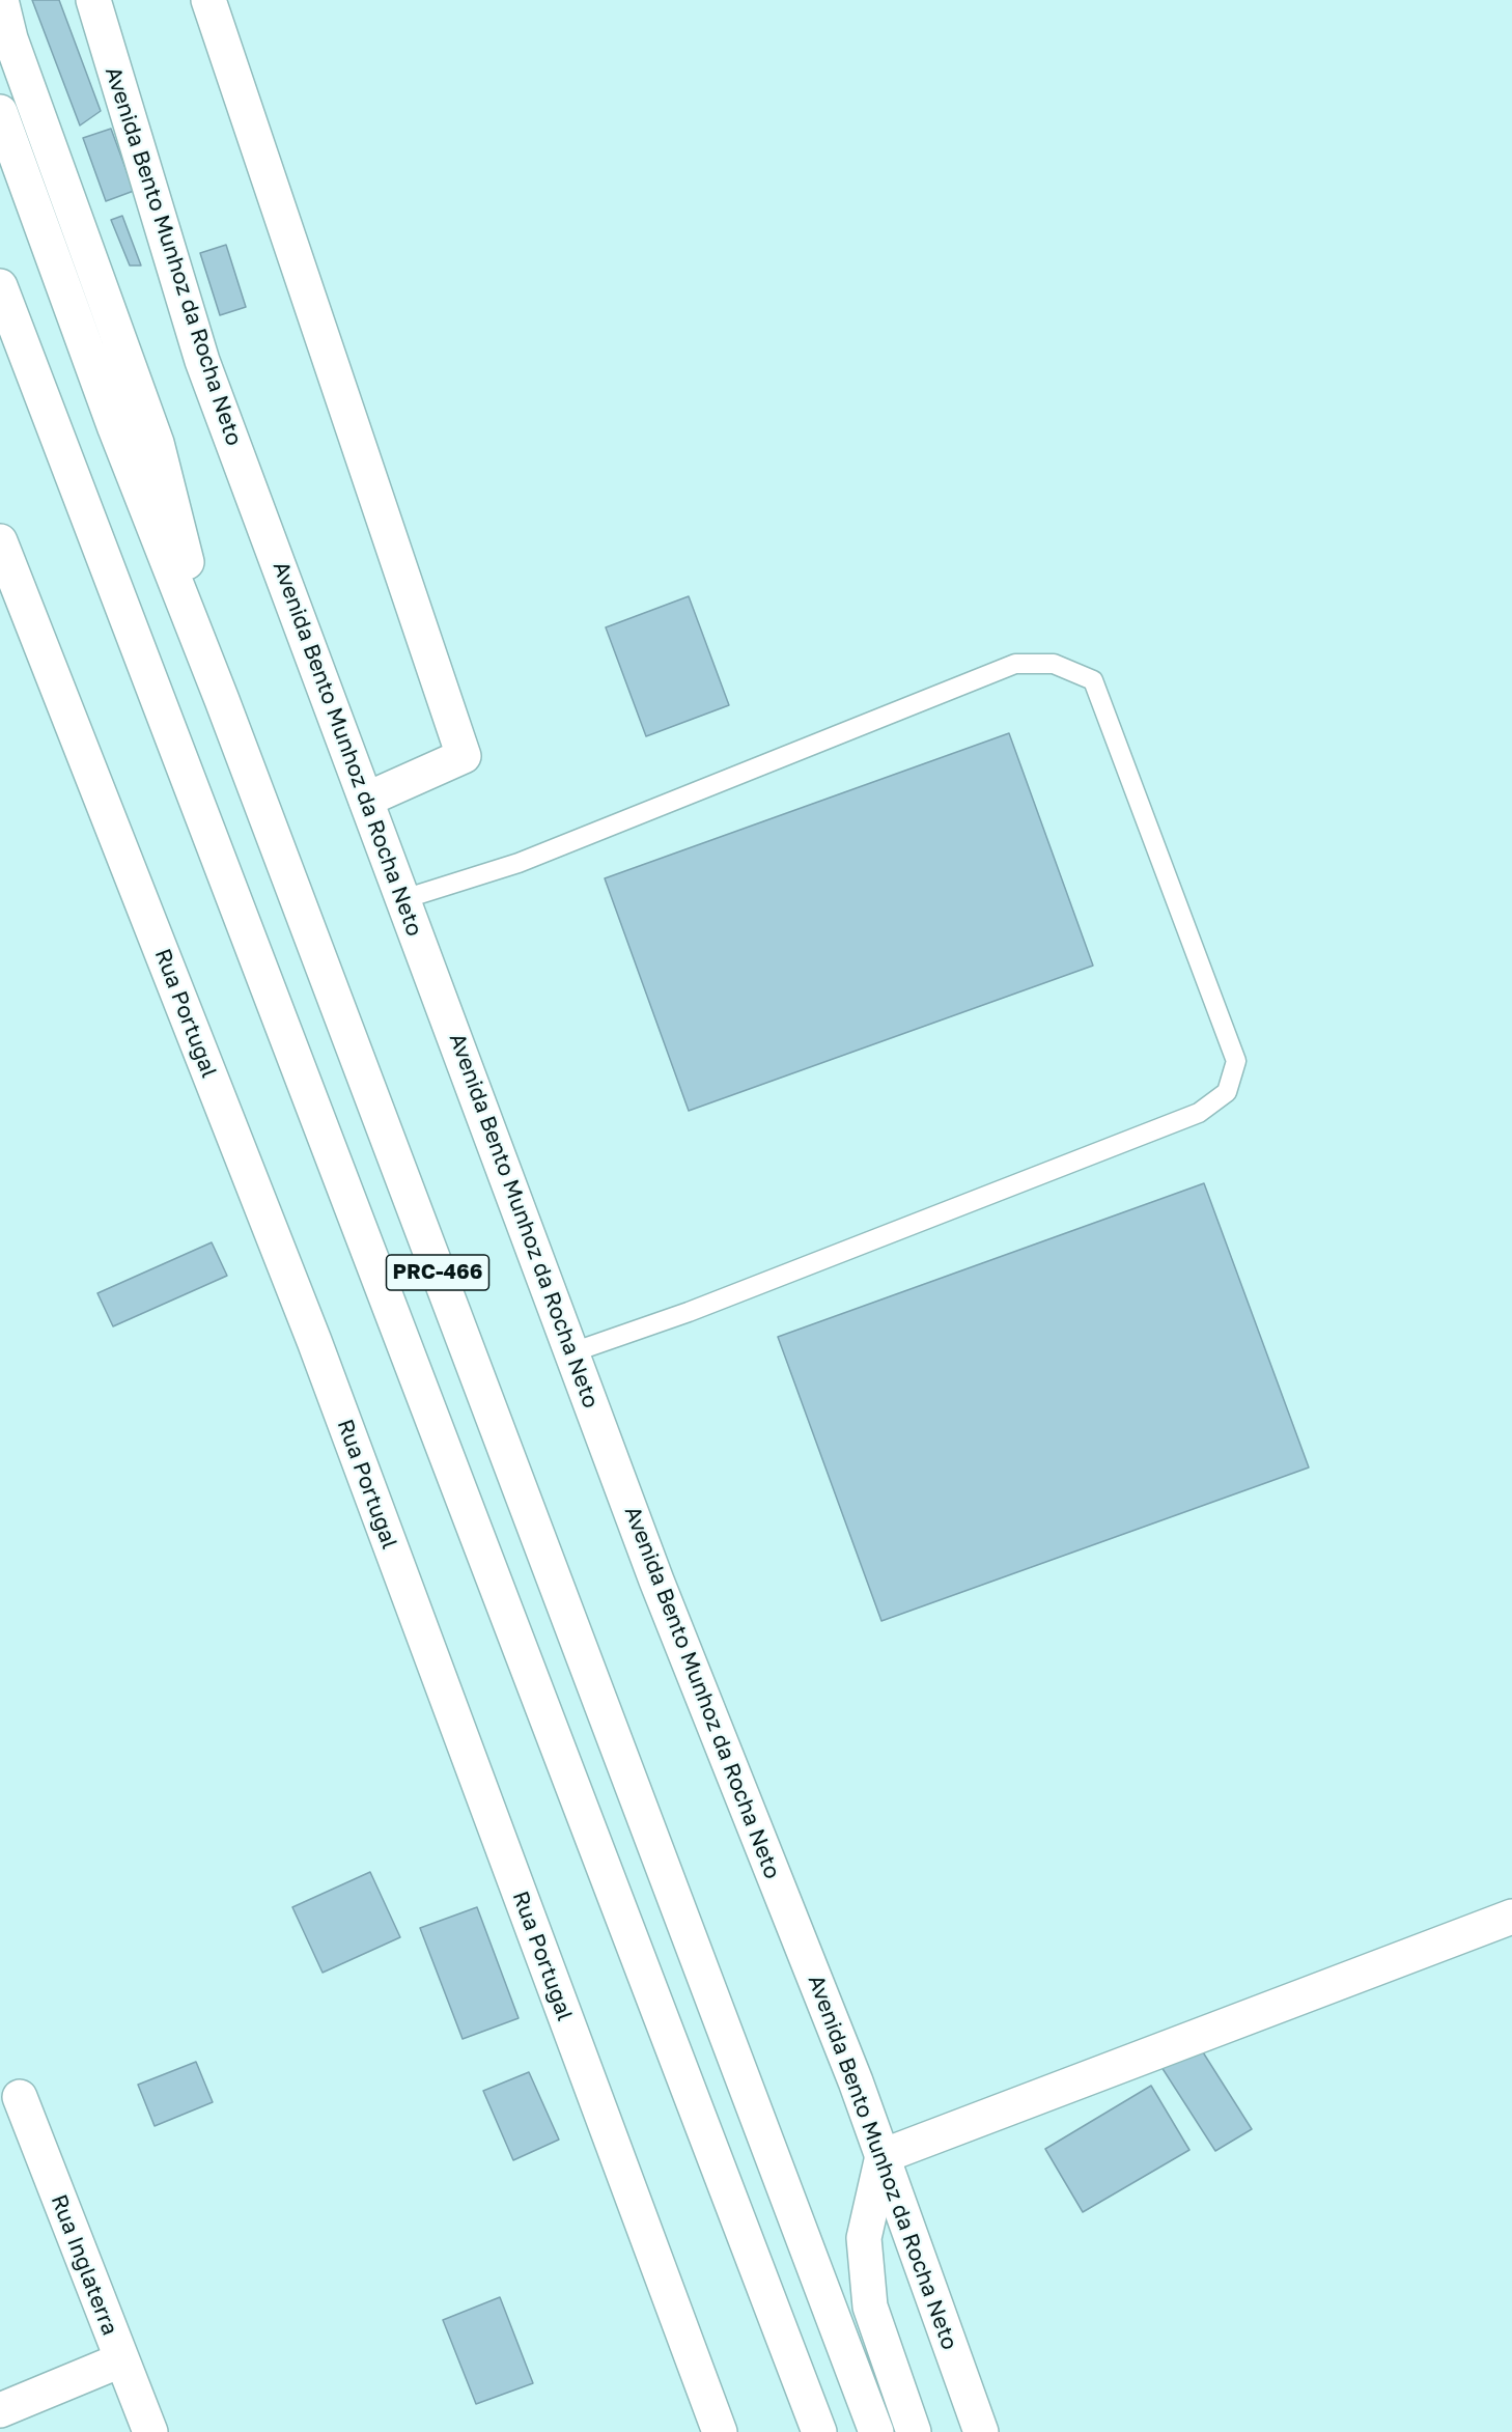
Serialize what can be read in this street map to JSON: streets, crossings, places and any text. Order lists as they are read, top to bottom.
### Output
{
  "streets": {
    "main road": [
      "Avenida Bento Munhoz da Rocha Neto",
      "Rua Portugal",
      "PRC-466",
      "Rua Inglaterra"
    ]
  }
}
